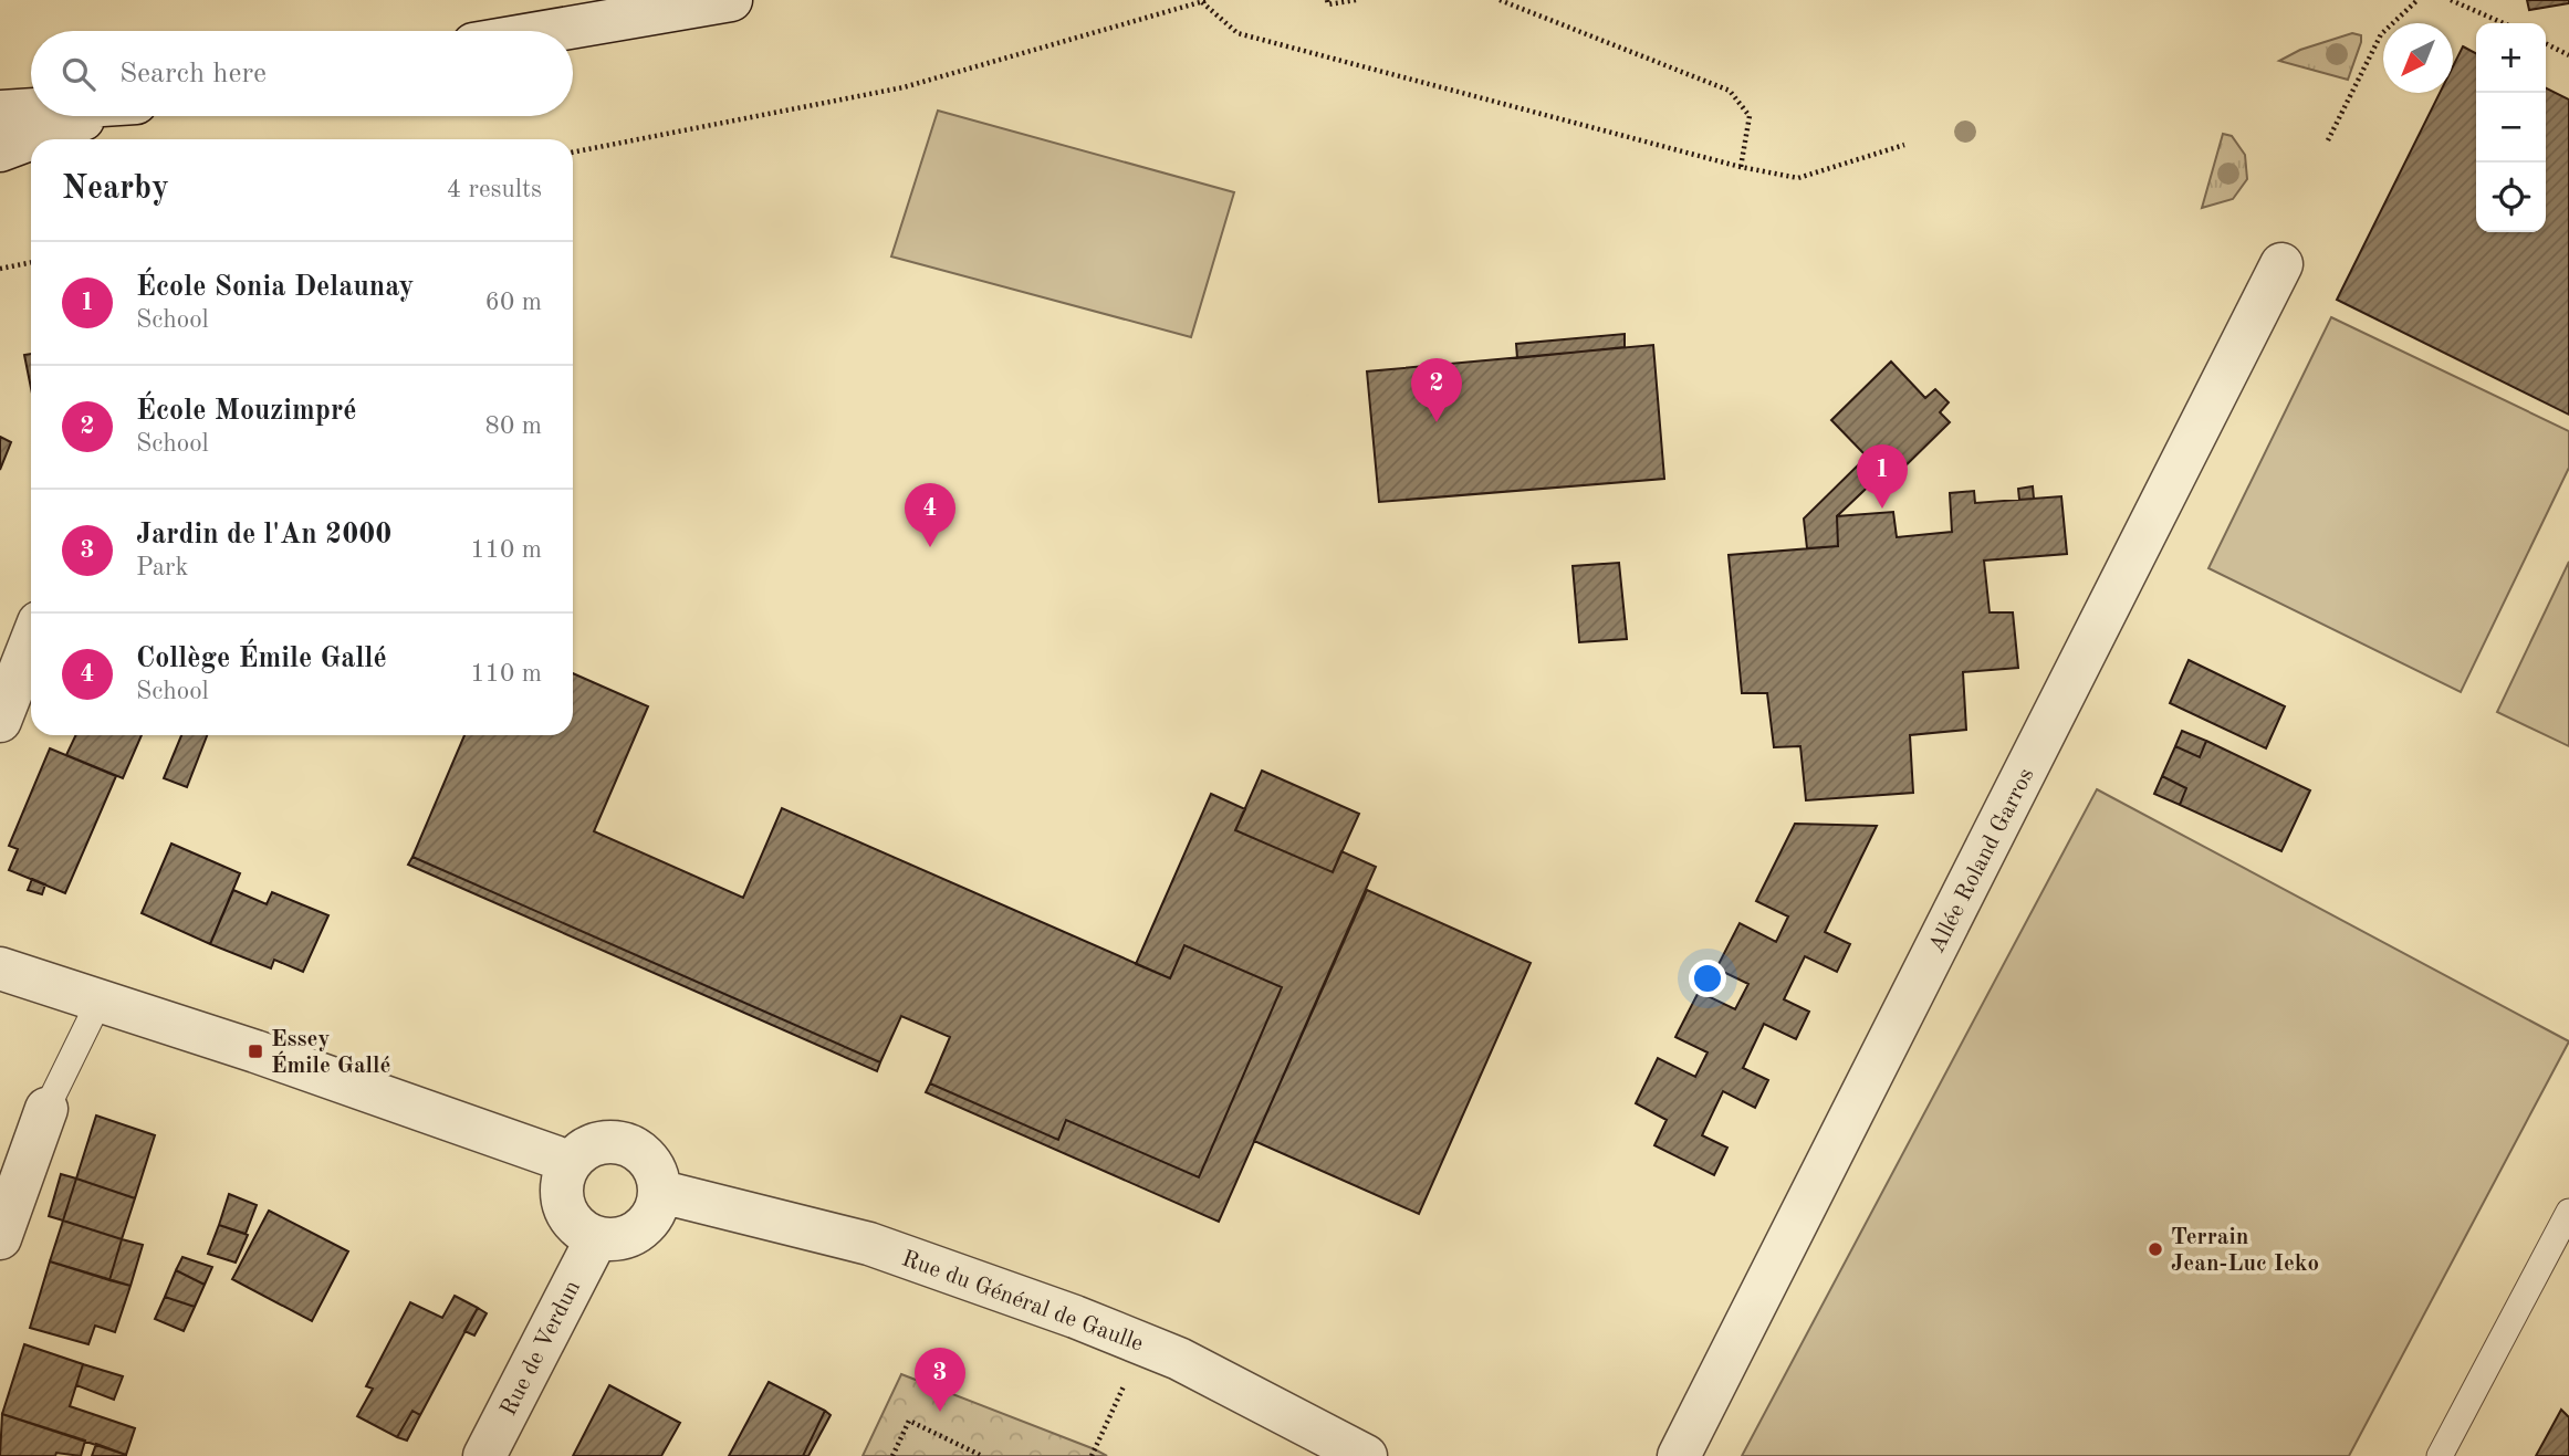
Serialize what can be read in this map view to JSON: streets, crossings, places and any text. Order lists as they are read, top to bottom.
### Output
{
  "streets": {
    "street": ["Allée Roland Garros", "Rue du Général de Gaulle", "Rue de Verdun"]
  },
  "crossings": [
    ["Rue du Général de Gaulle", "Rue de Verdun"]
  ],
  "places": {
    "transit": ["Essey Émile Gallé"],
    "other": ["Terrain Jean-Luc Ieko"]
  },
  "north": "bottom left",
  "page": {
    "map_buttons": ["+", "−"],
    "search": "Search here",
    "heading": ["Nearby", "4 results"],
    "list": [
      {
        "mark": "1",
        "name": "École Sonia Delaunay",
        "note": "School",
        "value": "60 m"
      },
      {
        "mark": "2",
        "name": "École Mouzimpré",
        "note": "School",
        "value": "80 m"
      },
      {
        "mark": "3",
        "name": "Jardin de l'An 2000",
        "note": "Park",
        "value": "110 m"
      },
      {
        "mark": "4",
        "name": "Collège Émile Gallé",
        "note": "School",
        "value": "110 m"
      }
    ],
    "pins": [
      "2",
      "1",
      "4",
      "3"
    ]
  }
}
